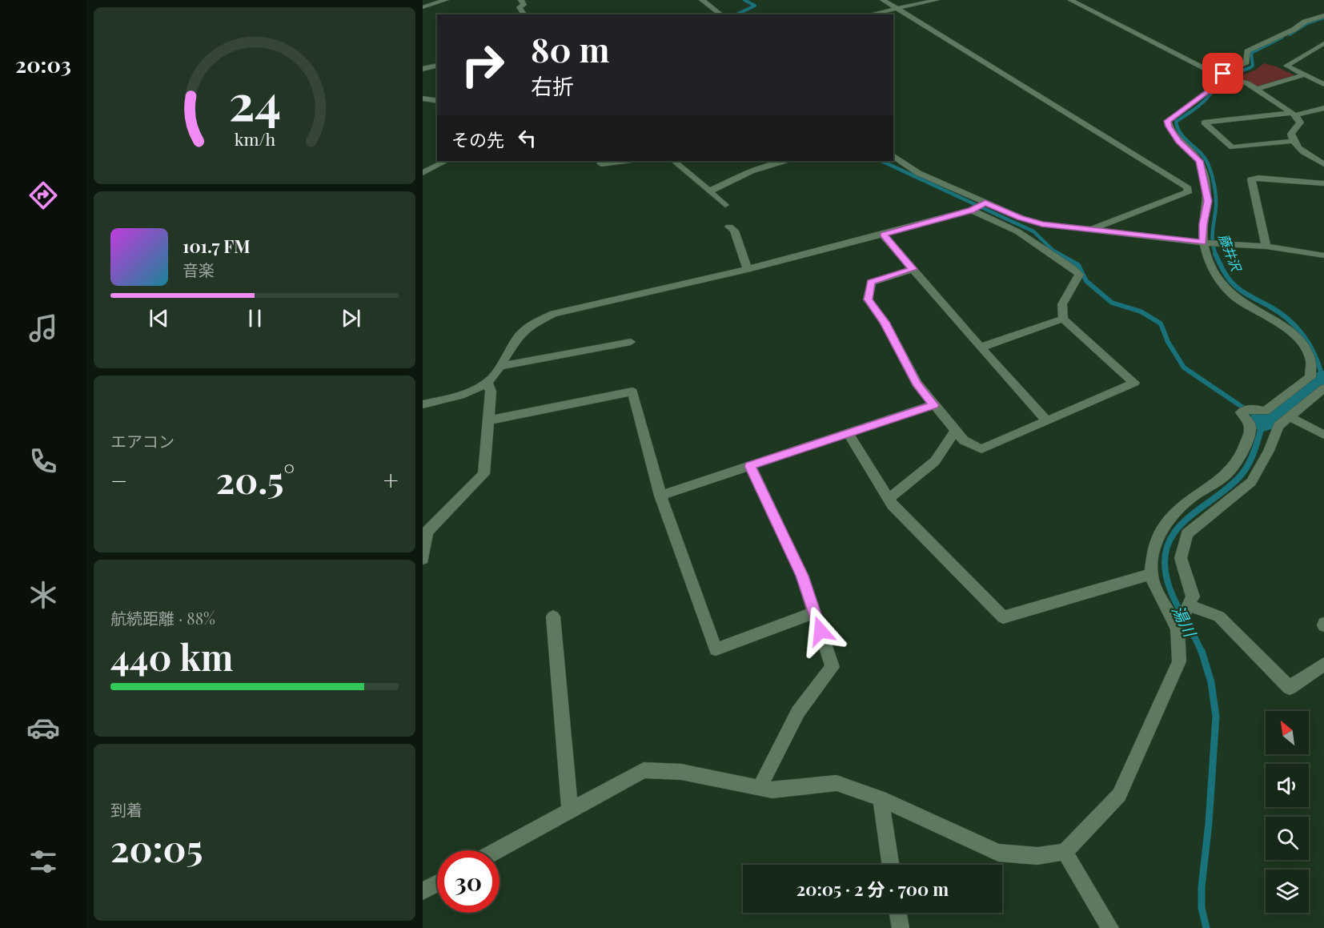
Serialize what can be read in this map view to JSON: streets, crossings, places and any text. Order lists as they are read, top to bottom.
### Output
{
  "water": ["藤井沢", "湯川"],
  "north": "top left",
  "page": {
    "tabs": "20:03",
    "turn": ["80 m", "右折"],
    "then": "その先",
    "song": ["101.7 FM", "音楽"],
    "tile": [
      "エアコン",
      ["航続距離 · 88%", "440 km"],
      ["到着", "20:05"]
    ],
    "heat": ["−", "20.5°", "+"],
    "limit": "30",
    "trip": "20:05 · 2 分 · 700 m",
    "gauge": ["24", "km/h"]
  }
}
